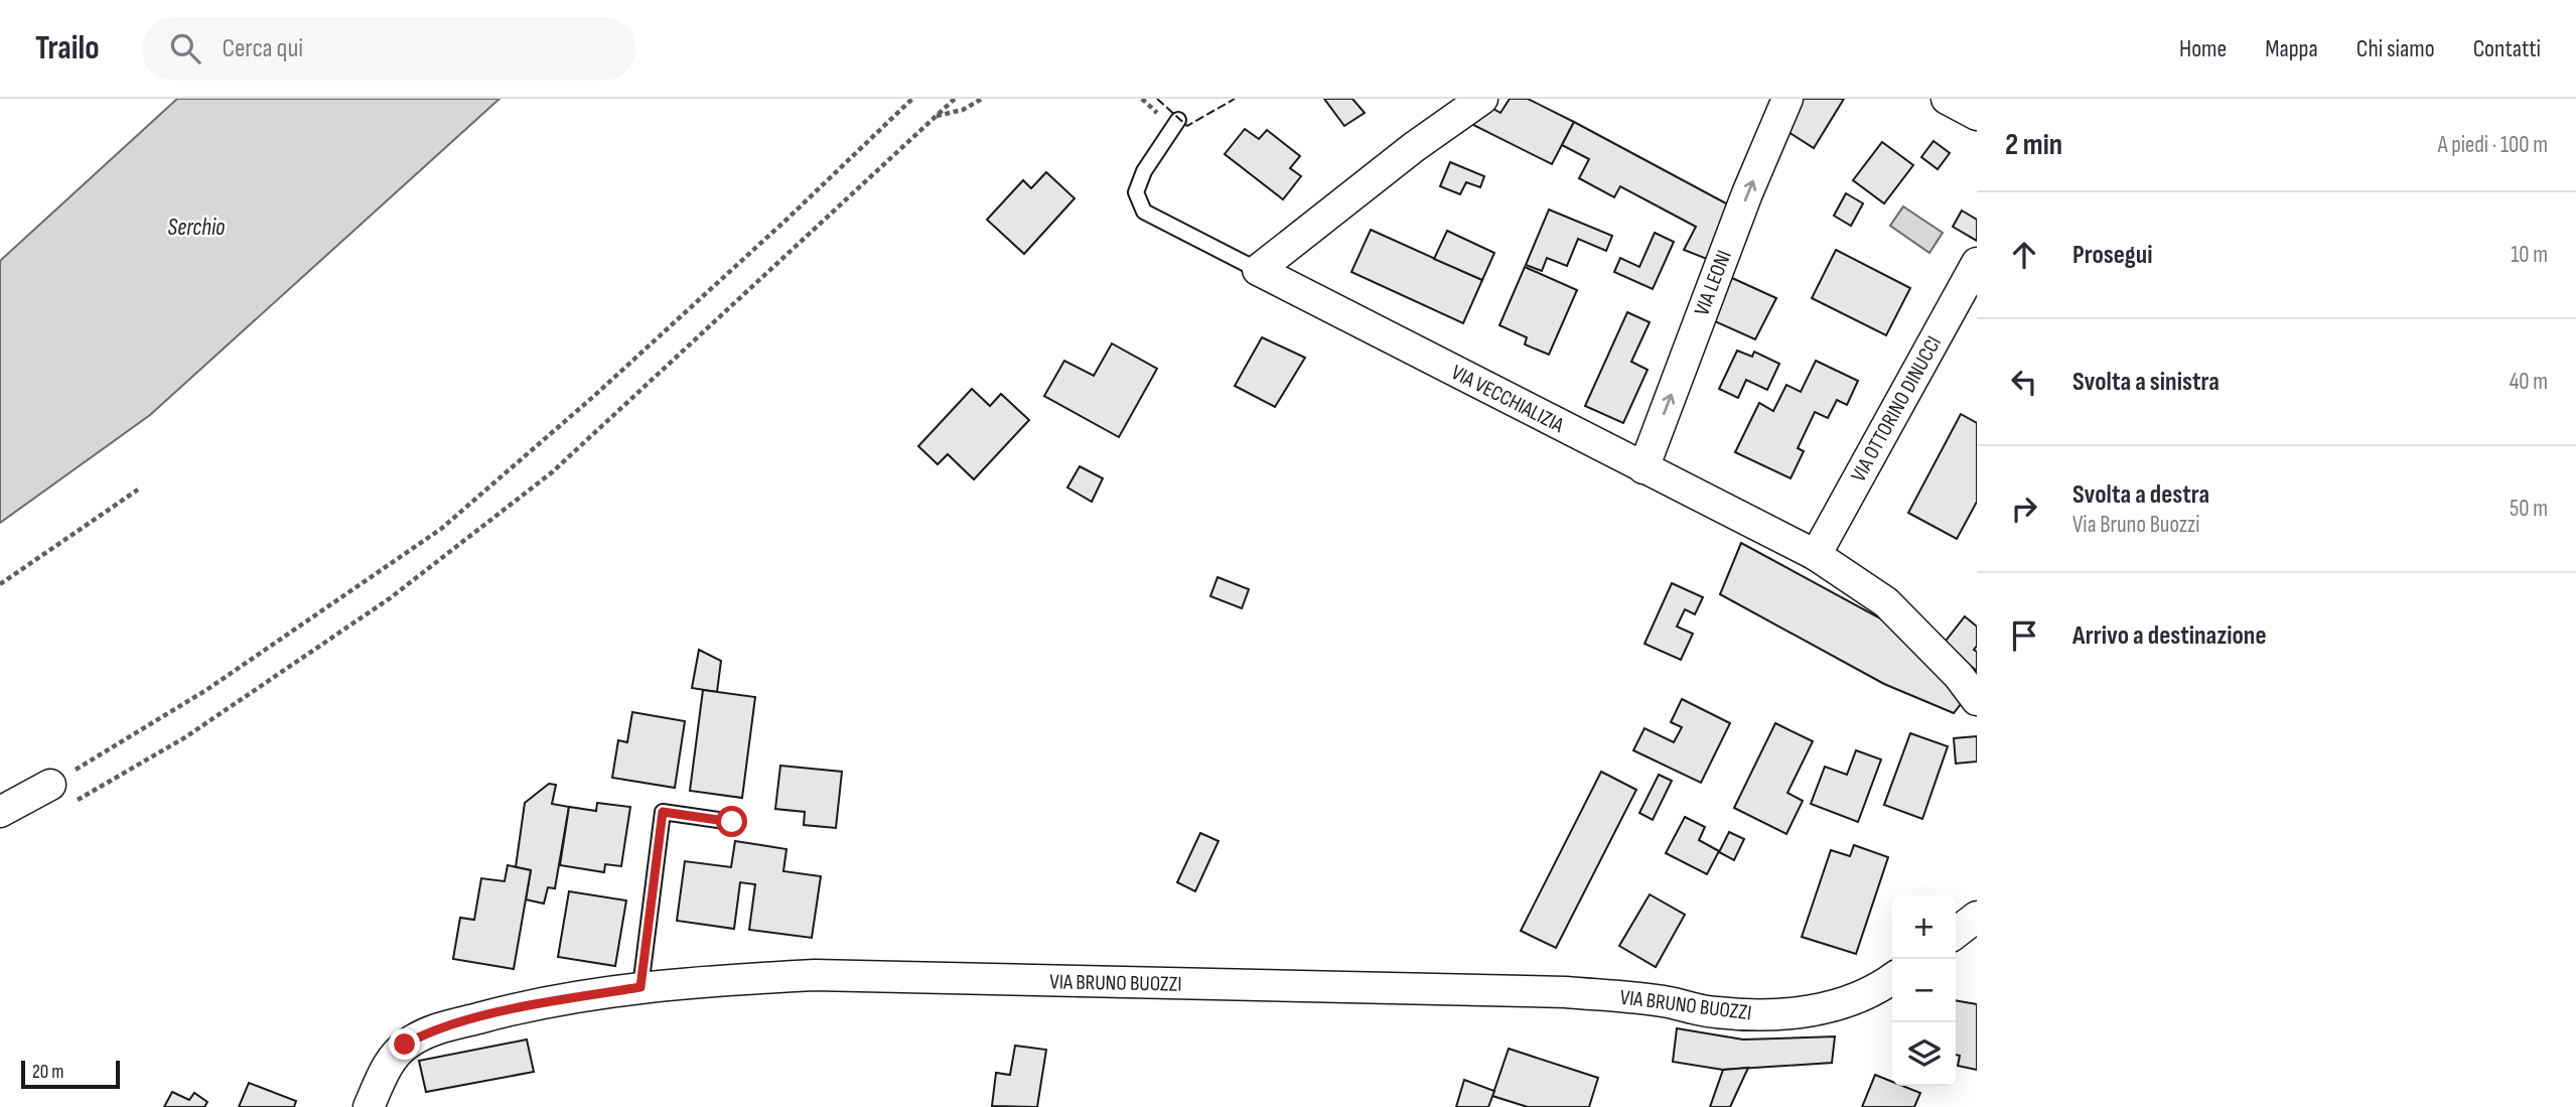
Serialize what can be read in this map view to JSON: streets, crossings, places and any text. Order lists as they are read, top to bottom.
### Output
{
  "streets": {
    "street": [
      "VIA LEONI",
      "VIA VECCHIALIZIA",
      "VIA OTTORINO DINUCCI",
      "VIA BRUNO BUOZZI"
    ]
  },
  "crossings": [
    ["VIA LEONI", "VIA VECCHIALIZIA"],
    ["VIA VECCHIALIZIA", "VIA OTTORINO DINUCCI"]
  ],
  "one_way": ["VIA LEONI"],
  "water": ["Serchio"],
  "scale_bar": "20 m",
  "page": {
    "header": "Trailo",
    "search": "Cerca qui",
    "nav": [
      "Home",
      "Mappa",
      "Chi siamo",
      "Contatti"
    ],
    "heading": ["2 min", "A piedi · 100 m"],
    "list": [
      ["Prosegui", "10 m"],
      ["Svolta a sinistra", "40 m"],
      ["Svolta a destra", "Via Bruno Buozzi", "50 m"],
      "Arrivo a destinazione"
    ],
    "map_buttons": ["+", "−"],
    "scale": "20 m"
  }
}
